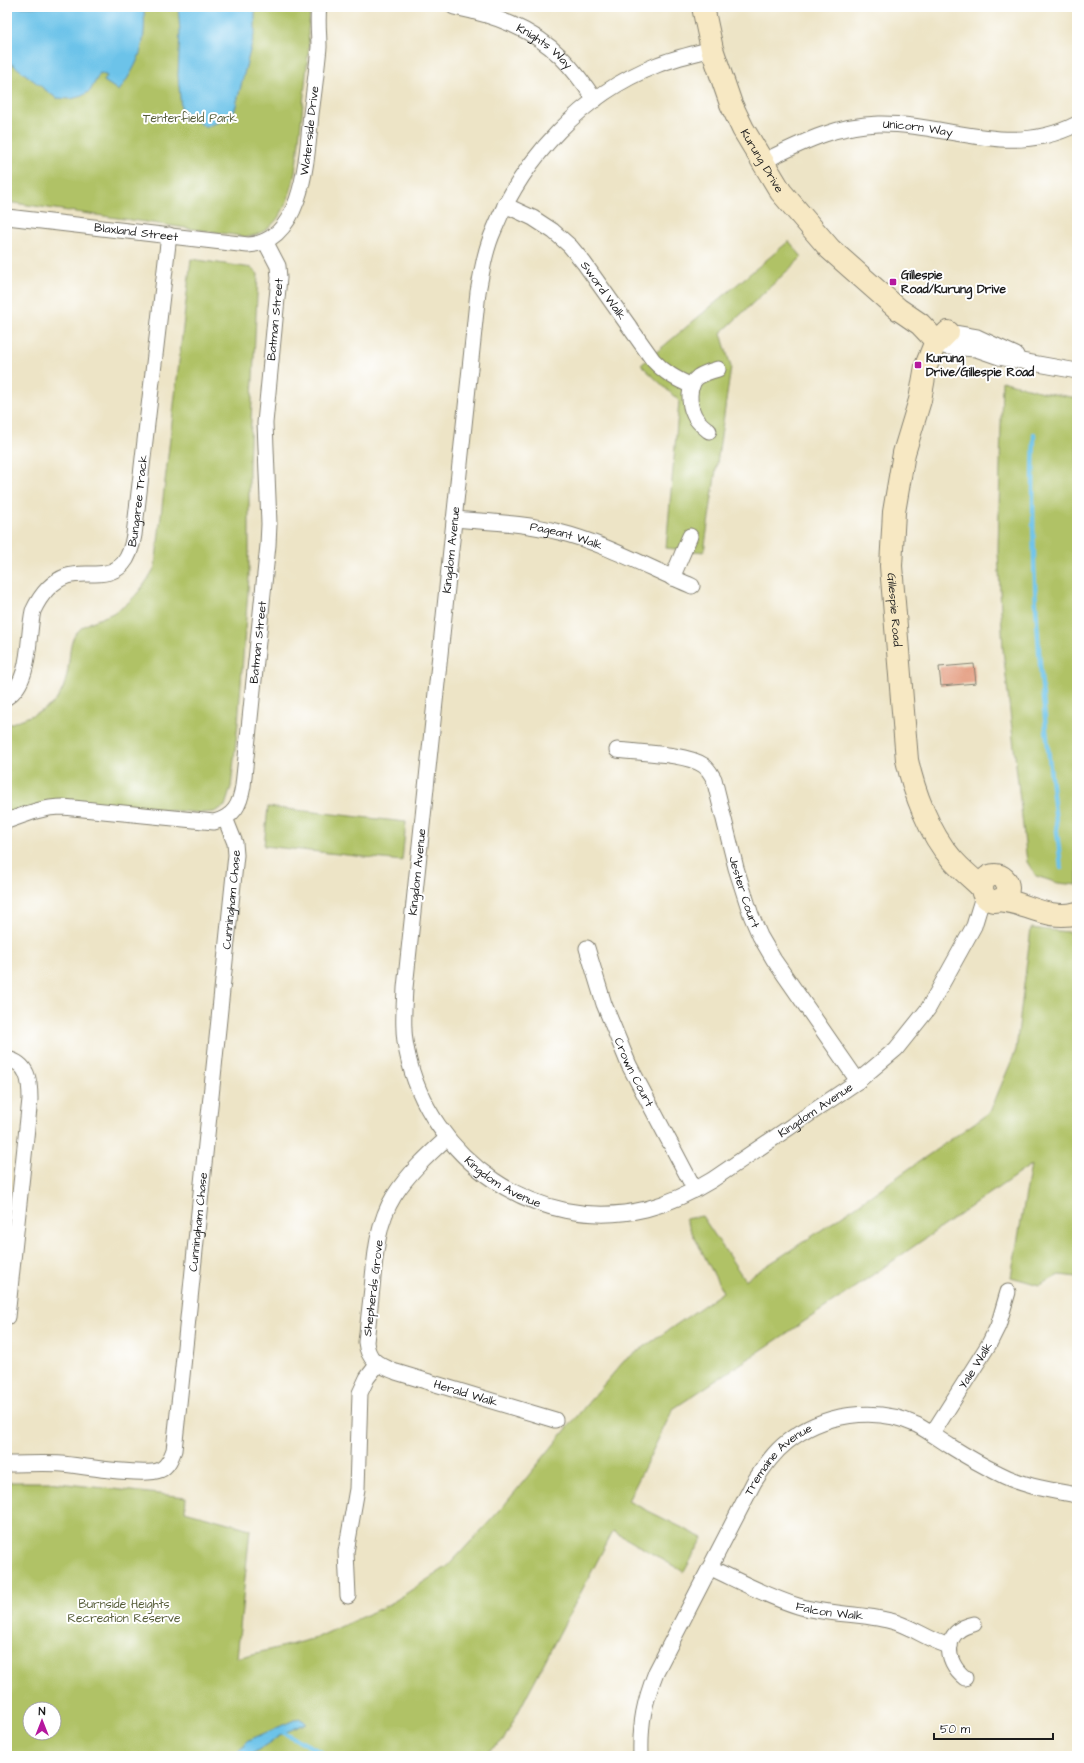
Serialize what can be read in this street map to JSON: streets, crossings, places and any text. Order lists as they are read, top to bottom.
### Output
{
  "streets": {
    "street": [
      "Knights Way",
      "Unicorn Way",
      "Waterside Drive",
      "Kurung Drive",
      "Blaxland Street",
      "Sword Walk",
      "Batman Street",
      "Bungaree Track",
      "Pageant Walk",
      "Kingdom Avenue",
      "Gillespie Road",
      "Jester Court",
      "Cunningham Chase",
      "Crown Court",
      "Shepherds Grove",
      "Yale Walk",
      "Herald Walk",
      "Tremaine Avenue",
      "Falcon Walk"
    ]
  },
  "crossings": [
    ["Knights Way", "Kingdom Avenue"],
    ["Unicorn Way", "Kurung Drive"],
    ["Waterside Drive", "Blaxland Street"],
    ["Waterside Drive", "Batman Street"],
    ["Kurung Drive", "Kingdom Avenue"],
    ["Kurung Drive", "Gillespie Road"],
    ["Blaxland Street", "Batman Street"],
    ["Blaxland Street", "Bungaree Track"],
    ["Sword Walk", "Kingdom Avenue"],
    ["Batman Street", "Cunningham Chase"],
    ["Pageant Walk", "Kingdom Avenue"],
    ["Kingdom Avenue", "Gillespie Road"],
    ["Kingdom Avenue", "Jester Court"],
    ["Kingdom Avenue", "Crown Court"],
    ["Kingdom Avenue", "Shepherds Grove"],
    ["Shepherds Grove", "Herald Walk"],
    ["Yale Walk", "Tremaine Avenue"],
    ["Tremaine Avenue", "Falcon Walk"]
  ],
  "parks": ["Tenterfield Park", "Burnside Heights Recreation Reserve"],
  "places": {
    "transit": ["Gillespie Road/Kurung Drive", "Kurung Drive/Gillespie Road"]
  },
  "scale_bar": "50 m",
  "north": "top"
}
